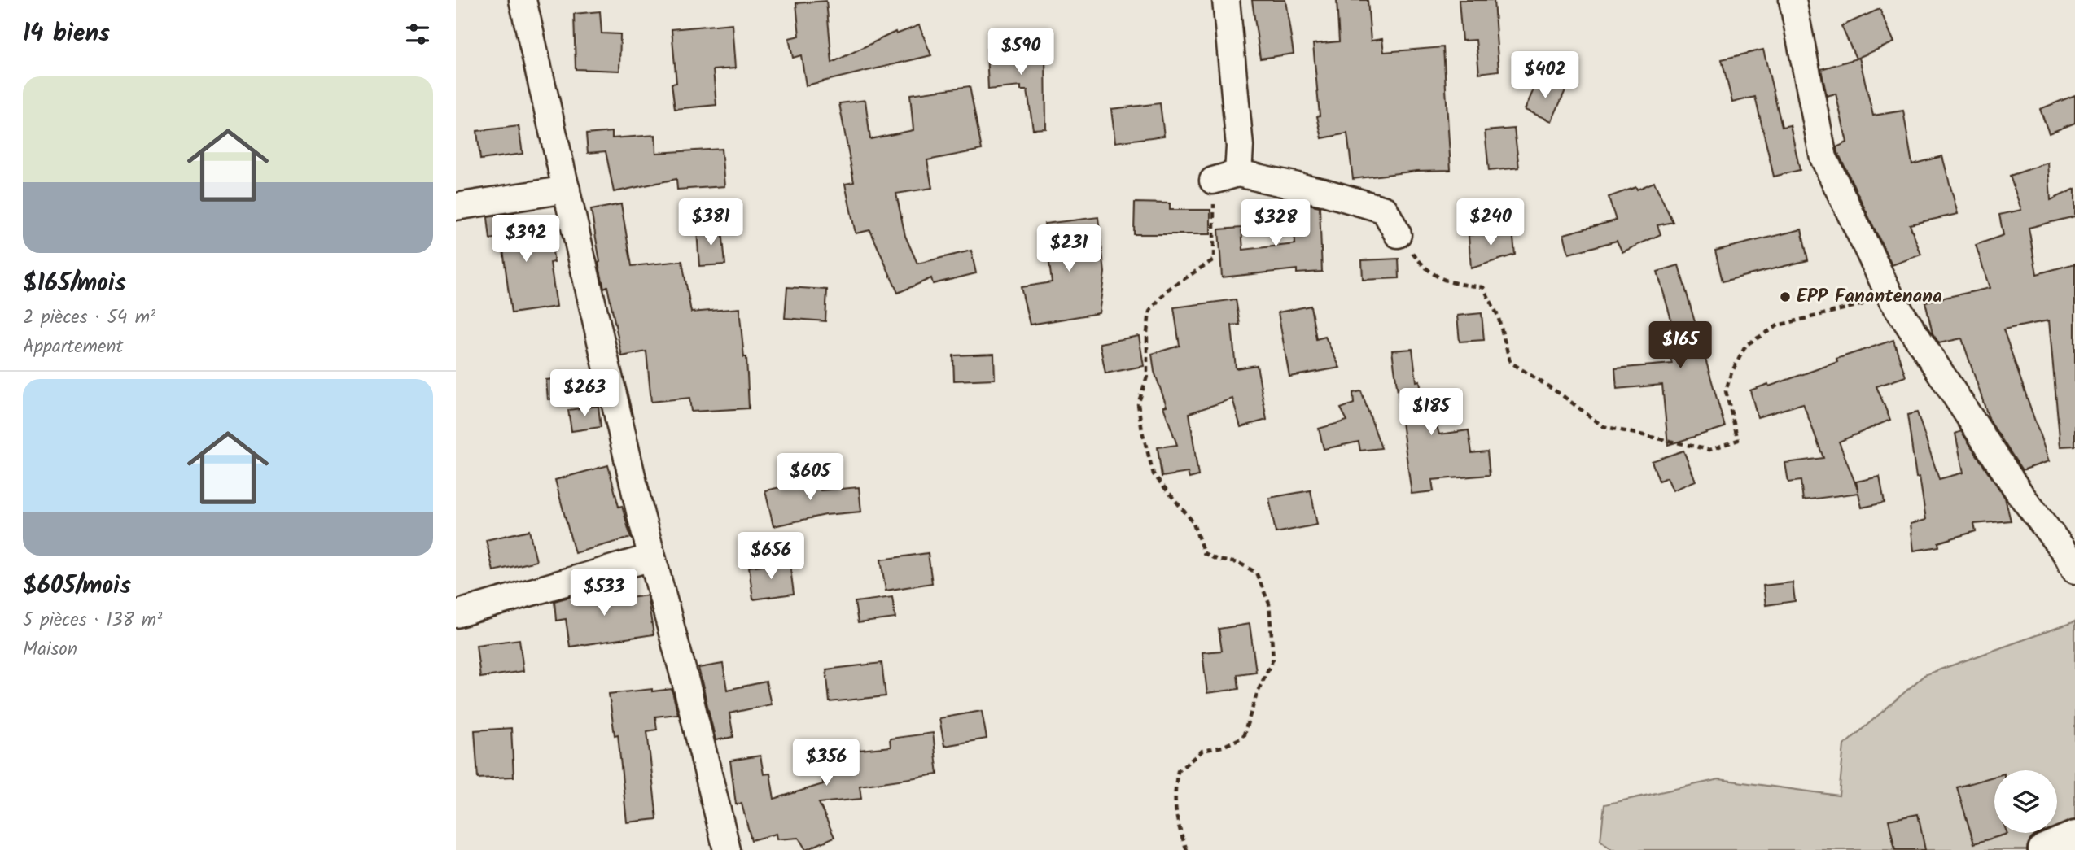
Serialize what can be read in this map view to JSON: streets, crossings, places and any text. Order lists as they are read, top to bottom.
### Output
{
  "places": ["EPP Fanantenana"],
  "page": {
    "heading": "14 biens",
    "price": [
      "$590",
      "$402",
      "$381",
      "$240",
      "$328",
      "$392",
      "$231",
      "$165",
      "$263",
      "$185",
      "$605",
      "$656",
      "$533",
      "$356"
    ],
    "list": [
      {
        "name": "$165/mois",
        "note": "2 pièces · 54 m² · Appartement"
      },
      {
        "name": "$605/mois",
        "note": "5 pièces · 138 m² · Maison"
      }
    ]
  }
}
